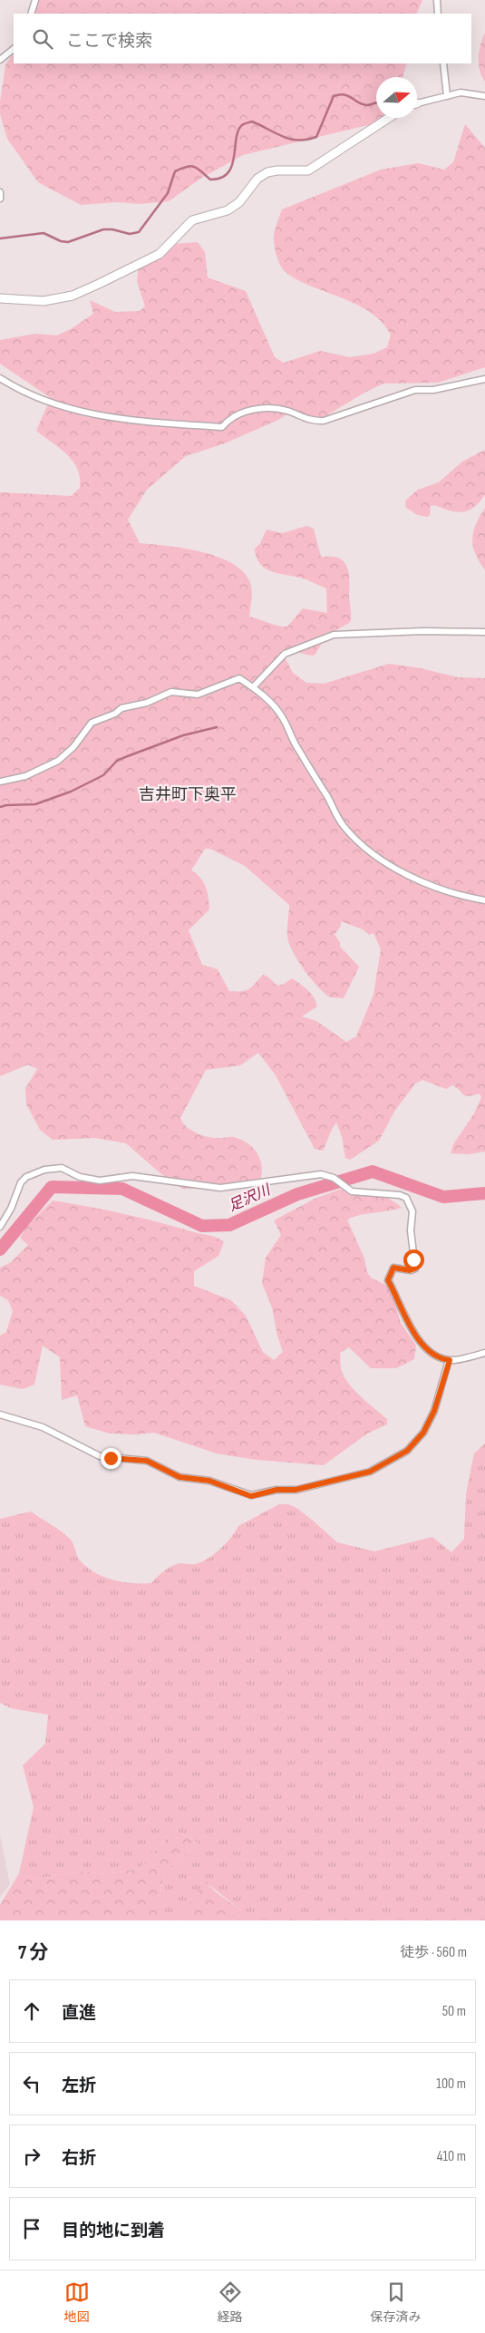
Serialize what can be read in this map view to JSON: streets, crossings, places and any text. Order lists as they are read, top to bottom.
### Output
{
  "districts": ["吉井町下奥平"],
  "water": ["足沢川"],
  "north": "right",
  "page": {
    "search": "ここで検索",
    "heading": ["7 分", "徒歩 · 560 m"],
    "list": [
      ["直進", "50 m"],
      ["左折", "100 m"],
      ["右折", "410 m"],
      "目的地に到着"
    ],
    "nav": ["地図", "経路", "保存済み"]
  }
}
